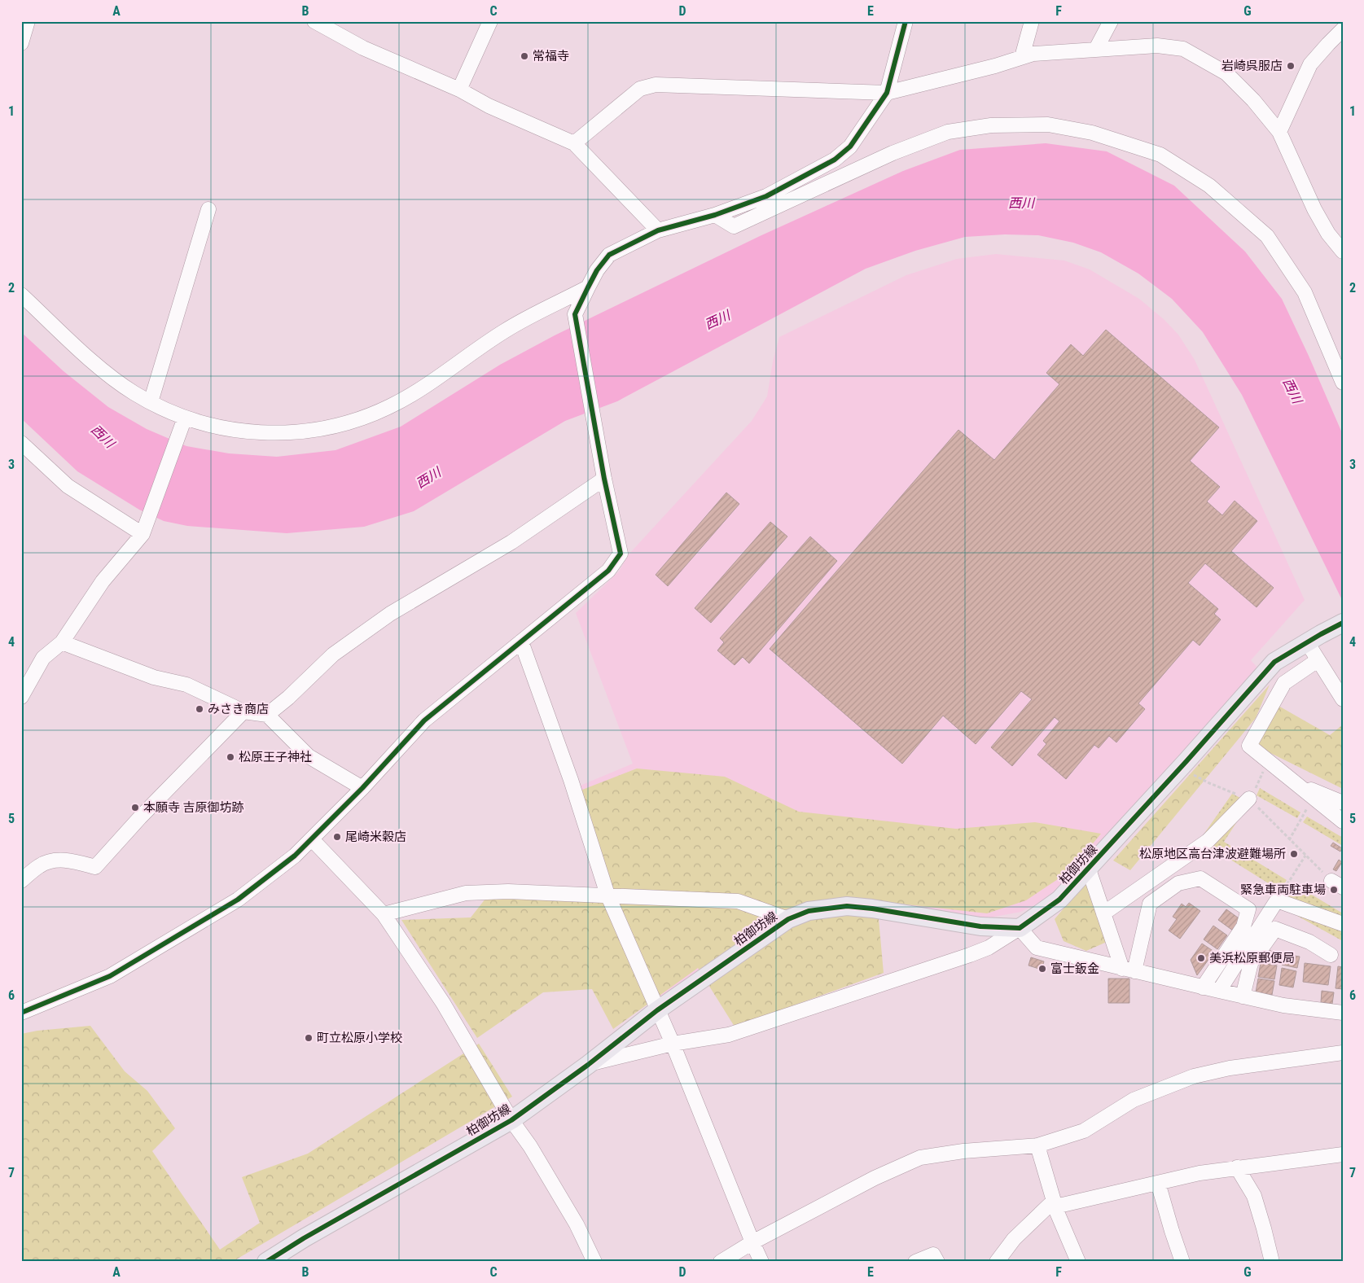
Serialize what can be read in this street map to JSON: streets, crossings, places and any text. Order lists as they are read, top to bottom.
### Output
{
  "streets": {
    "main road": ["柏御坊線"]
  },
  "water": ["西川"],
  "places": [
    "常福寺",
    "岩崎呉服店",
    "みさき商店",
    "松原王子神社",
    "本願寺 吉原御坊跡",
    "尾崎米穀店",
    "松原地区高台津波避難場所",
    "緊急車両駐車場",
    "美浜松原郵便局",
    "富士鈑金",
    "町立松原小学校"
  ],
  "grid": {
    "columns": [
      "A",
      "B",
      "C",
      "D",
      "E",
      "F",
      "G"
    ],
    "rows": [
      "1",
      "2",
      "3",
      "4",
      "5",
      "6",
      "7"
    ]
  }
}
